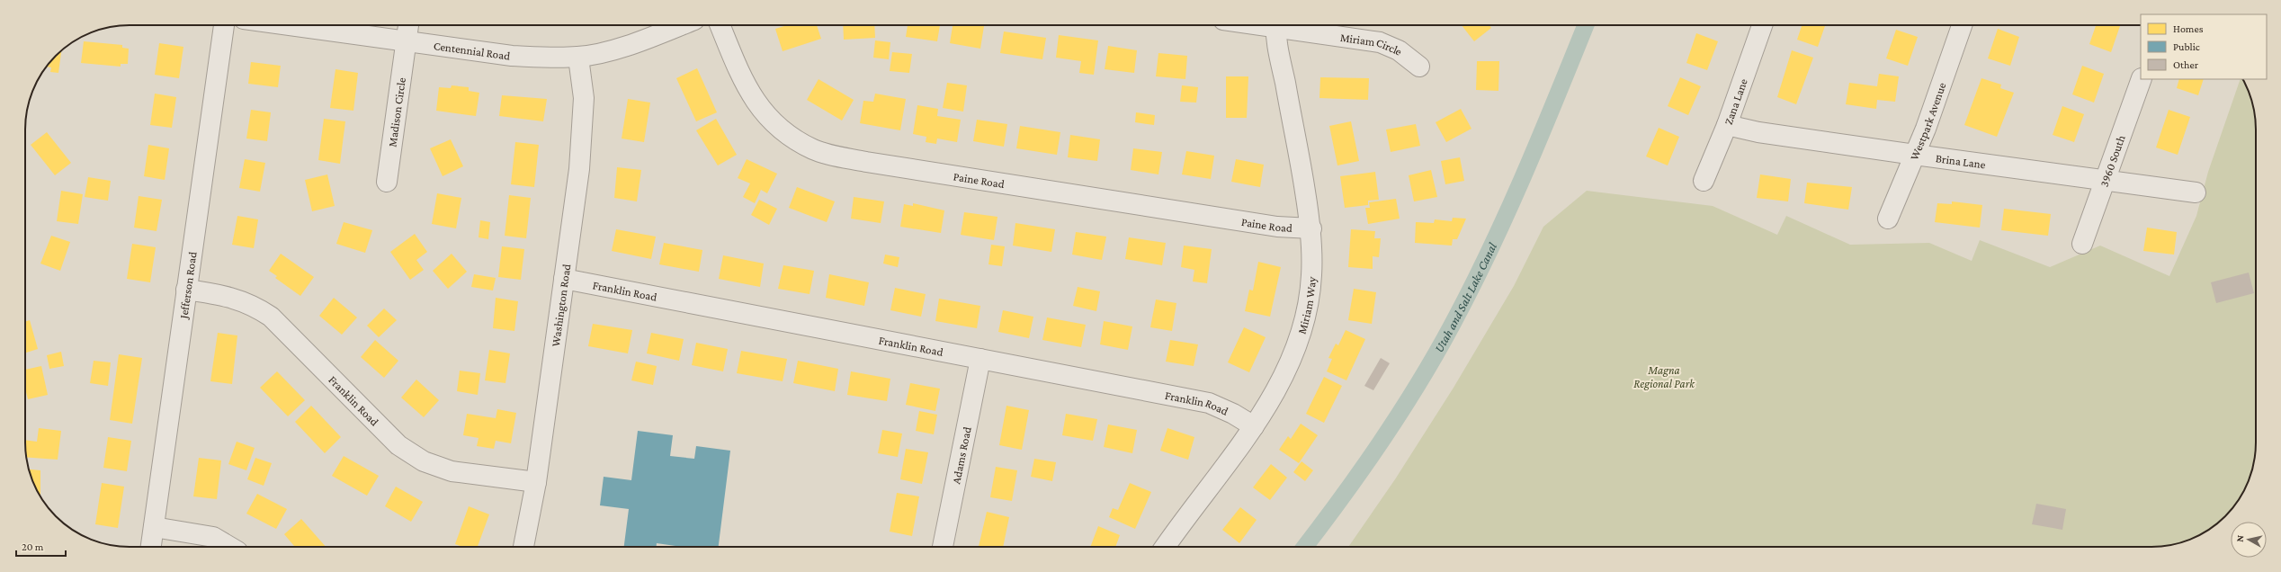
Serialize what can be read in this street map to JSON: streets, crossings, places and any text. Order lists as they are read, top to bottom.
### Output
{
  "streets": {
    "street": [
      "Miriam Circle",
      "Centennial Road",
      "Zana Lane",
      "Madison Circle",
      "Westpark Avenue",
      "Brina Lane",
      "3960 South",
      "Paine Road",
      "Jefferson Road",
      "Franklin Road",
      "Washington Road",
      "Miriam Way",
      "Adams Road"
    ]
  },
  "crossings": [
    ["Centennial Road", "Madison Circle"],
    ["Centennial Road", "Washington Road"],
    ["Zana Lane", "Brina Lane"],
    ["Westpark Avenue", "Brina Lane"],
    ["Brina Lane", "3960 South"],
    ["Paine Road", "Miriam Way"],
    ["Jefferson Road", "Franklin Road"],
    ["Franklin Road", "Washington Road"],
    ["Franklin Road", "Miriam Way"],
    ["Franklin Road", "Adams Road"]
  ],
  "water": ["Utah and Salt Lake Canal"],
  "parks": ["Magna Regional Park"],
  "legend": ["Homes", "Public", "Other"],
  "scale_bar": "20 m",
  "north": "left"
}
